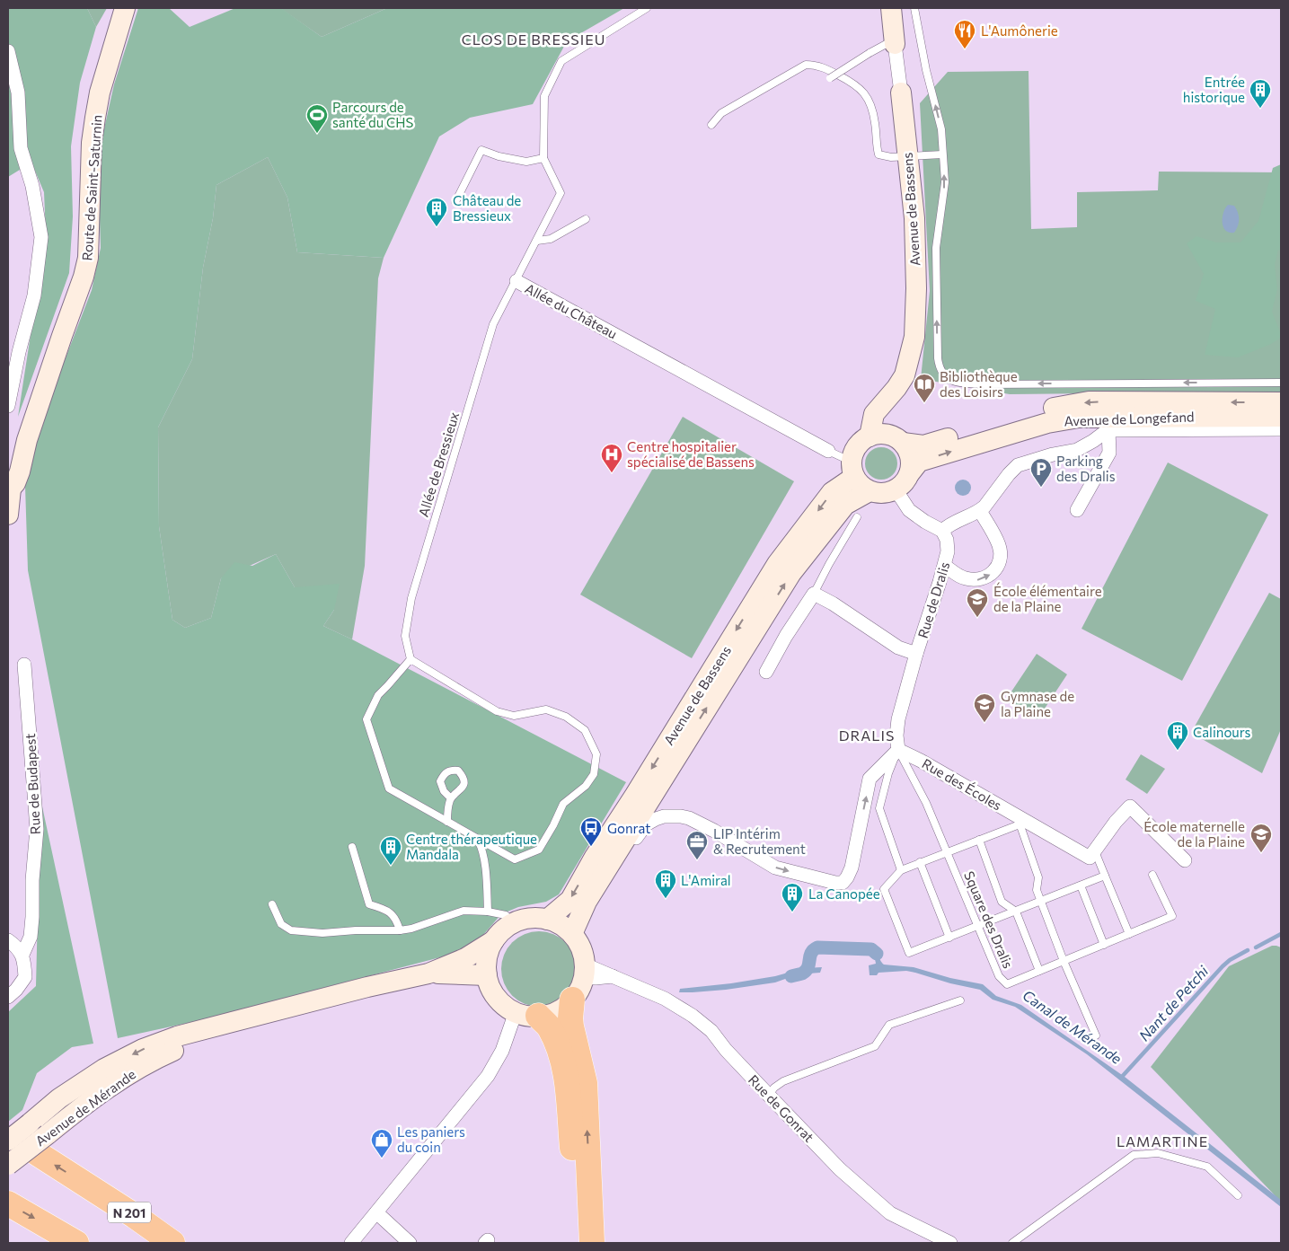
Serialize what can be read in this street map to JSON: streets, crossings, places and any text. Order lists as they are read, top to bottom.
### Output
{
  "streets": {
    "highway": ["N 201"],
    "main road": [
      "Route de Saint-Saturnin",
      "Avenue de Bassens",
      "Avenue de Longefand",
      "Avenue de Mérande"
    ],
    "street": [
      "Allée du Château",
      "Rue de Dralis",
      "Rue de Budapest",
      "Rue des Écoles",
      "Rue de Gonrat"
    ],
    "lane": ["Allée de Bressieux", "Square des Dralis"]
  },
  "crossings": [
    ["Avenue de Bassens", "Avenue de Longefand"],
    ["Avenue de Bassens", "Avenue de Mérande"],
    ["Avenue de Bassens", "Rue de Gonrat"],
    ["Allée du Château", "Allée de Bressieux"],
    ["Rue des Écoles", "Square des Dralis"],
    ["Avenue de Mérande", "Rue de Gonrat"],
    ["Avenue de Mérande", "N 201"]
  ],
  "districts": ["CLOS DE BRESSIEU", "DRALIS", "LAMARTINE"],
  "water": ["Nant de Petchi", "Canal de Mérande"],
  "places": {
    "restaurant": ["L'Aumônerie"],
    "building": [
      "Entrée historique",
      "Château de Bressieux",
      "Calinours",
      "Centre thérapeutique Mandala",
      "L'Amiral",
      "La Canopée"
    ],
    "sports": ["Parcours de santé du CHS"],
    "library": ["Bibliothèque des Loisirs"],
    "hospital": ["Centre hospitalier spécialisé de Bassens"],
    "parking": ["Parking des Dralis"],
    "school or university": ["École élémentaire de la Plaine", "Gymnase de la Plaine", "École maternelle de la Plaine"],
    "bus stop": ["Gonrat"],
    "office": ["LIP Intérim & Recrutement"],
    "shop": ["Les paniers du coin"]
  }
}
